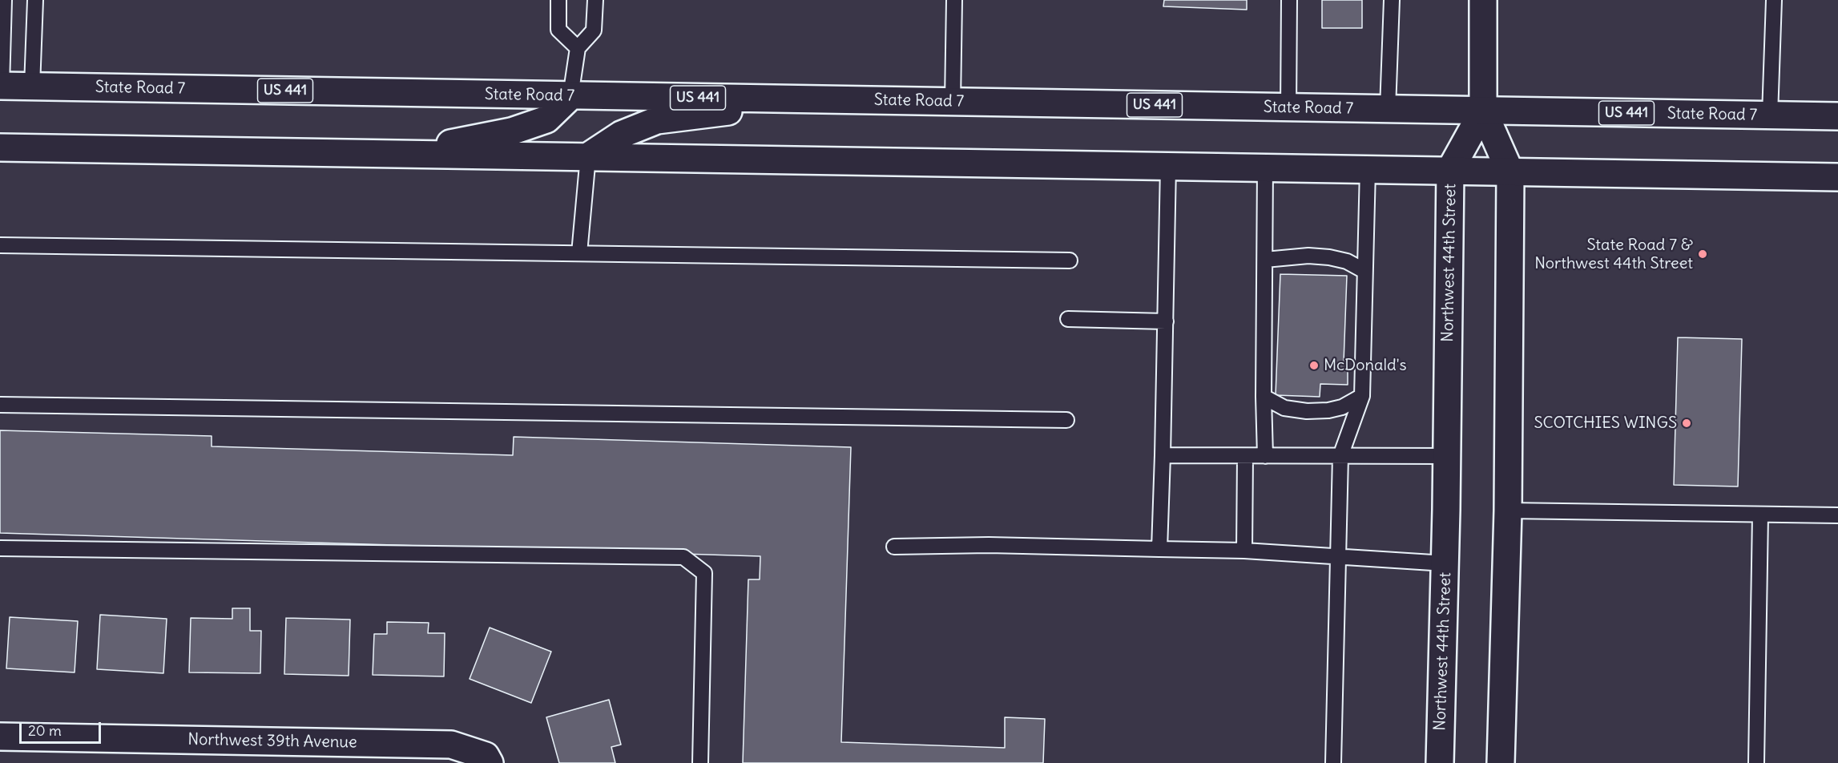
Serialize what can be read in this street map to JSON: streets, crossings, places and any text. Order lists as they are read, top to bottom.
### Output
{
  "streets": {
    "main road": [
      "State Road 7",
      "US 441",
      "Northwest 44th Street",
      "Northwest 39th Avenue"
    ]
  },
  "crossings": [
    ["State Road 7", "Northwest 44th Street"]
  ],
  "places": ["State Road 7 & Northwest 44th Street", "McDonald's", "SCOTCHIES WINGS"],
  "scale_bar": "20 m"
}
